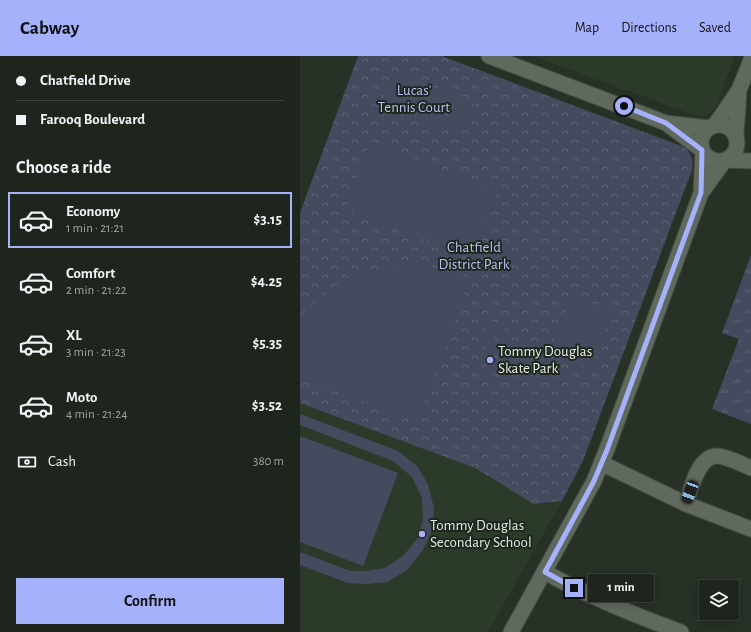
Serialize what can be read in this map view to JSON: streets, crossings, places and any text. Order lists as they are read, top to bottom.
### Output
{
  "parks": ["Lucas' Tennis Court", "Chatfield District Park"],
  "places": ["Tommy Douglas Skate Park", "Tommy Douglas Secondary School"],
  "page": {
    "header": "Cabway",
    "nav": ["Map", "Directions", "Saved"],
    "banner": ["Chatfield Drive", "Farooq Boulevard"],
    "heading": "Choose a ride",
    "list": [
      {
        "name": "Economy",
        "note": "1 min · 21:21",
        "value": "$3.15"
      },
      {
        "name": "Comfort",
        "note": "2 min · 21:22",
        "value": "$4.25"
      },
      {
        "name": "XL",
        "note": "3 min · 21:23",
        "value": "$5.35"
      },
      {
        "name": "Moto",
        "note": "4 min · 21:24",
        "value": "$3.52"
      }
    ],
    "pay": ["Cash", "380 m"],
    "buttons": "Confirm",
    "bubble": "1 min"
  }
}
